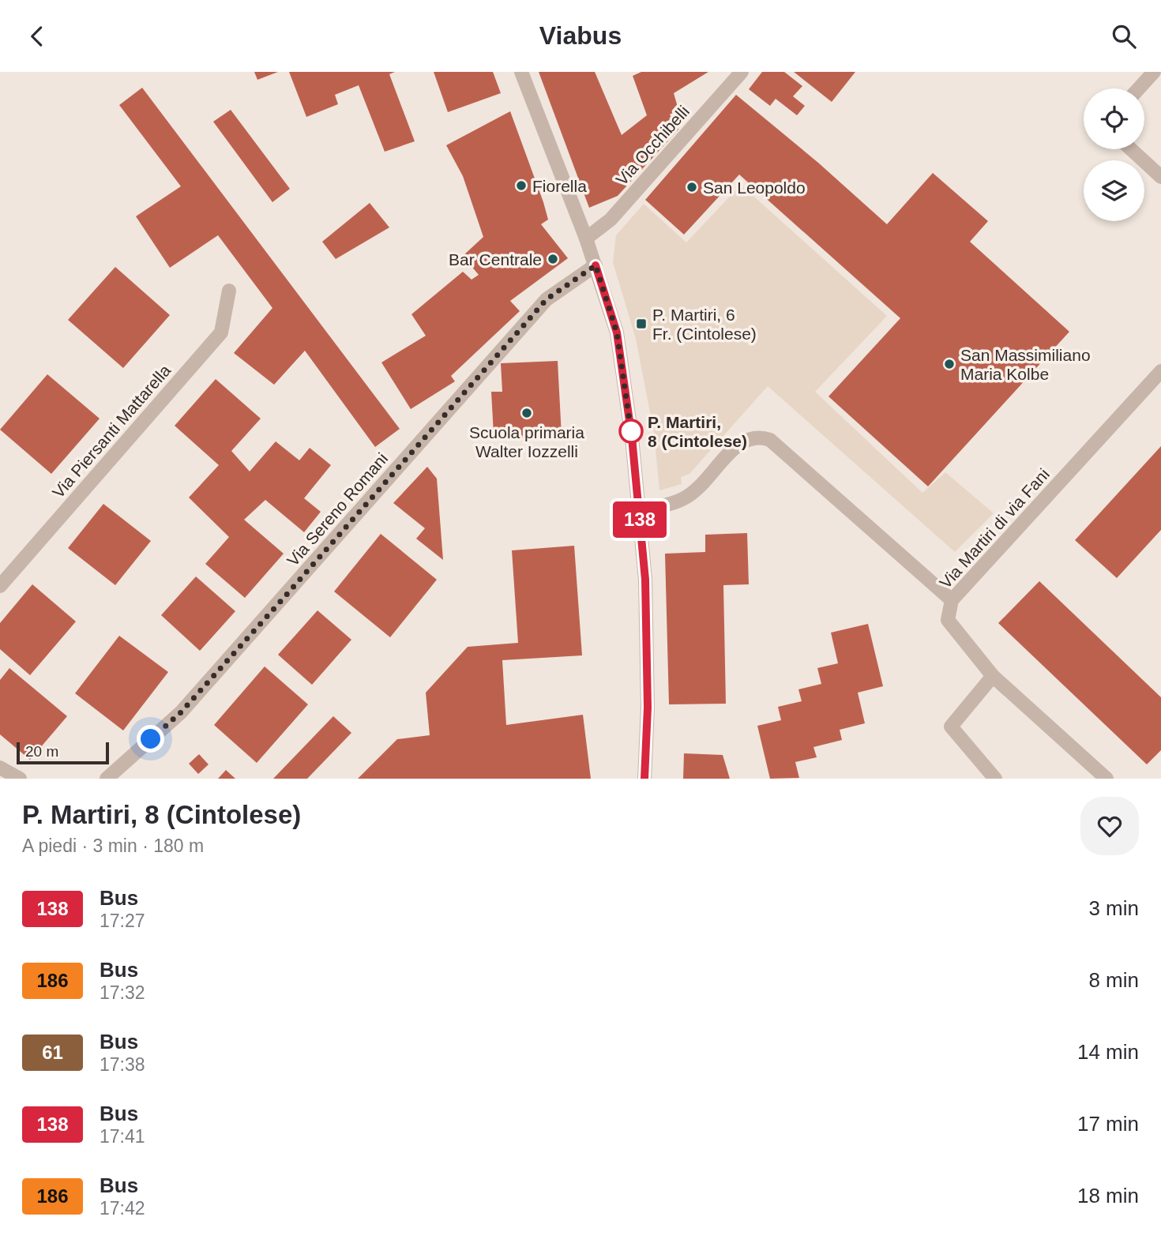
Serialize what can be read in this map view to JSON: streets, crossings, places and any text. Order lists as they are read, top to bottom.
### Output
{
  "streets": {
    "street": [
      "Via Occhibelli",
      "Via Piersanti Mattarella",
      "Via Sereno Romani",
      "Via Martiri di via Fani"
    ]
  },
  "places": {
    "other": [
      "Fiorella",
      "San Leopoldo",
      "Bar Centrale",
      "San Massimiliano Maria Kolbe",
      "Scuola primaria Walter Iozzelli",
      "P. Martiri, 8 (Cintolese)"
    ],
    "transit": ["P. Martiri, 6 Fr. (Cintolese)"]
  },
  "lines": ["bus line 138"],
  "scale_bar": "20 m",
  "page": {
    "header": "Viabus",
    "on_map": "138",
    "scale": "20 m",
    "heading": ["P. Martiri, 8 (Cintolese)", "A piedi · 3 min · 180 m"],
    "list": [
      {
        "mark": "138",
        "name": "Bus",
        "note": "17:27",
        "value": "3 min"
      },
      {
        "mark": "186",
        "name": "Bus",
        "note": "17:32",
        "value": "8 min"
      },
      {
        "mark": "61",
        "name": "Bus",
        "note": "17:38",
        "value": "14 min"
      },
      {
        "mark": "138",
        "name": "Bus",
        "note": "17:41",
        "value": "17 min"
      },
      {
        "mark": "186",
        "name": "Bus",
        "note": "17:42",
        "value": "18 min"
      }
    ]
  }
}
